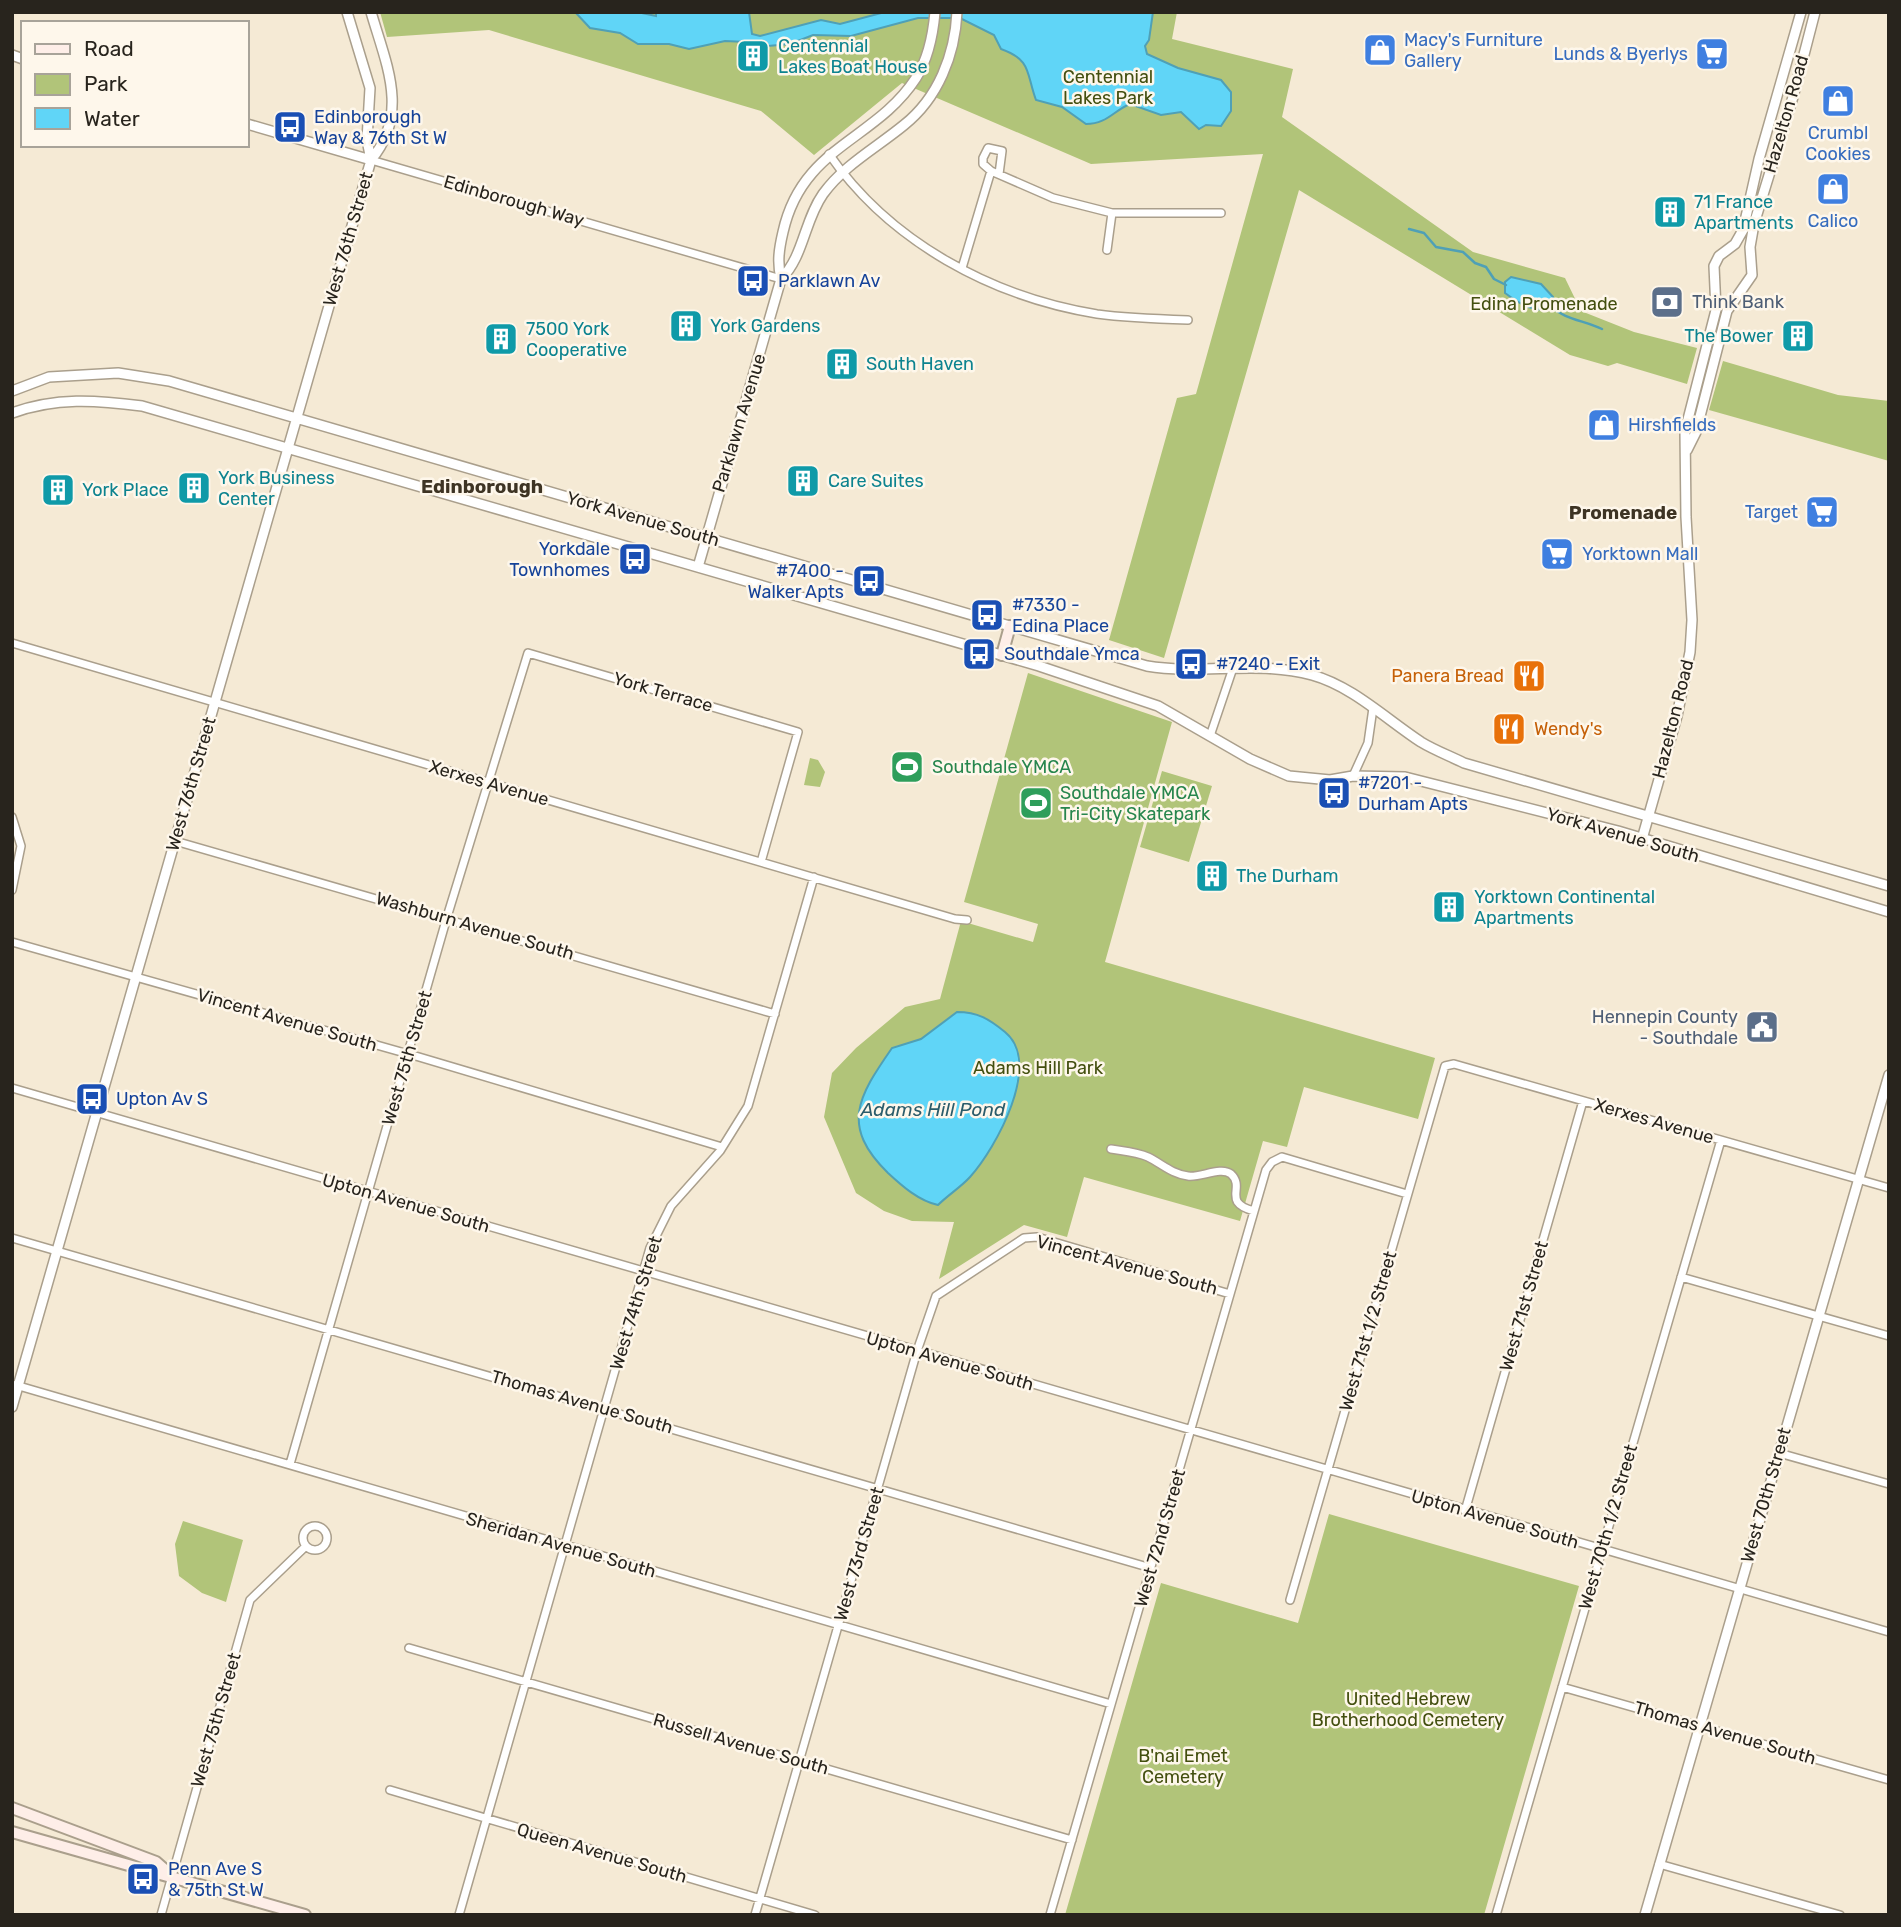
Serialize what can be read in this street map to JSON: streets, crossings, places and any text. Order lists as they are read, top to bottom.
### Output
{
  "streets": {
    "street": [
      "Hazelton Road",
      "Edinborough Way",
      "West 76th Street",
      "Parklawn Avenue",
      "York Avenue South",
      "York Terrace",
      "Xerxes Avenue",
      "Washburn Avenue South",
      "Vincent Avenue South",
      "West 75th Street",
      "Upton Avenue South",
      "West 74th Street",
      "West 71st Street",
      "West 71st 1/2 Street",
      "Thomas Avenue South",
      "West 70th Street",
      "West 70th 1/2 Street",
      "West 72nd Street",
      "Sheridan Avenue South",
      "West 73rd Street",
      "Russell Avenue South",
      "Queen Avenue South"
    ]
  },
  "crossings": [
    ["Hazelton Road", "York Avenue South"],
    ["Edinborough Way", "West 76th Street"],
    ["Edinborough Way", "Parklawn Avenue"],
    ["West 76th Street", "York Avenue South"],
    ["West 76th Street", "Xerxes Avenue"],
    ["West 76th Street", "Washburn Avenue South"],
    ["West 76th Street", "Vincent Avenue South"],
    ["West 76th Street", "Upton Avenue South"],
    ["West 76th Street", "Thomas Avenue South"],
    ["West 76th Street", "Sheridan Avenue South"],
    ["Parklawn Avenue", "York Avenue South"],
    ["York Terrace", "Xerxes Avenue"],
    ["York Terrace", "West 75th Street"],
    ["Xerxes Avenue", "West 75th Street"],
    ["Xerxes Avenue", "West 74th Street"],
    ["Xerxes Avenue", "West 71st Street"],
    ["Xerxes Avenue", "West 71st 1/2 Street"],
    ["Xerxes Avenue", "West 70th Street"],
    ["Xerxes Avenue", "West 70th 1/2 Street"],
    ["Washburn Avenue South", "West 75th Street"],
    ["Washburn Avenue South", "West 74th Street"],
    ["Vincent Avenue South", "West 75th Street"],
    ["Vincent Avenue South", "West 74th Street"],
    ["Vincent Avenue South", "West 72nd Street"],
    ["Vincent Avenue South", "West 73rd Street"],
    ["West 75th Street", "Upton Avenue South"],
    ["West 75th Street", "Thomas Avenue South"],
    ["West 75th Street", "Sheridan Avenue South"],
    ["Upton Avenue South", "West 74th Street"],
    ["Upton Avenue South", "West 71st Street"],
    ["Upton Avenue South", "West 71st 1/2 Street"],
    ["Upton Avenue South", "West 70th Street"],
    ["Upton Avenue South", "West 70th 1/2 Street"],
    ["Upton Avenue South", "West 72nd Street"],
    ["Upton Avenue South", "West 73rd Street"],
    ["West 74th Street", "Thomas Avenue South"],
    ["West 74th Street", "Sheridan Avenue South"],
    ["West 74th Street", "Russell Avenue South"],
    ["West 74th Street", "Queen Avenue South"],
    ["West 71st 1/2 Street", "West 72nd Street"],
    ["Thomas Avenue South", "West 70th Street"],
    ["Thomas Avenue South", "West 70th 1/2 Street"],
    ["Thomas Avenue South", "West 72nd Street"],
    ["Thomas Avenue South", "West 73rd Street"],
    ["West 72nd Street", "Sheridan Avenue South"],
    ["West 72nd Street", "Russell Avenue South"],
    ["Sheridan Avenue South", "West 73rd Street"],
    ["West 73rd Street", "Russell Avenue South"],
    ["West 73rd Street", "Queen Avenue South"]
  ],
  "districts": ["Edinborough", "Promenade"],
  "water": ["Adams Hill Pond"],
  "parks": [
    "Centennial Lakes Park",
    "Edina Promenade",
    "Adams Hill Park",
    "United Hebrew Brotherhood Cemetery",
    "B'nai Emet Cemetery"
  ],
  "places": {
    "shop": [
      "Macy's Furniture Gallery",
      "Crumbl Cookies",
      "Calico",
      "Hirshfields"
    ],
    "supermarket": ["Lunds & Byerlys", "Target", "Yorktown Mall"],
    "building": [
      "Centennial Lakes Boat House",
      "71 France Apartments",
      "York Gardens",
      "The Bower",
      "7500 York Cooperative",
      "South Haven",
      "Care Suites",
      "York Business Center",
      "York Place",
      "The Durham",
      "Yorktown Continental Apartments"
    ],
    "bus stop": [
      "Edinborough Way & 76th St W",
      "Parklawn Av",
      "Yorkdale Townhomes",
      "#7400 - Walker Apts",
      "#7330 - Edina Place",
      "Southdale Ymca",
      "#7240 - Exit",
      "#7201 - Durham Apts",
      "Upton Av S",
      "Penn Ave S & 75th St W"
    ],
    "bank": ["Think Bank"],
    "restaurant": ["Panera Bread", "Wendy's"],
    "sports": ["Southdale YMCA", "Southdale YMCA Tri-City Skatepark"],
    "public building": ["Hennepin County - Southdale"]
  },
  "legend": ["Road", "Park", "Water"]
}
